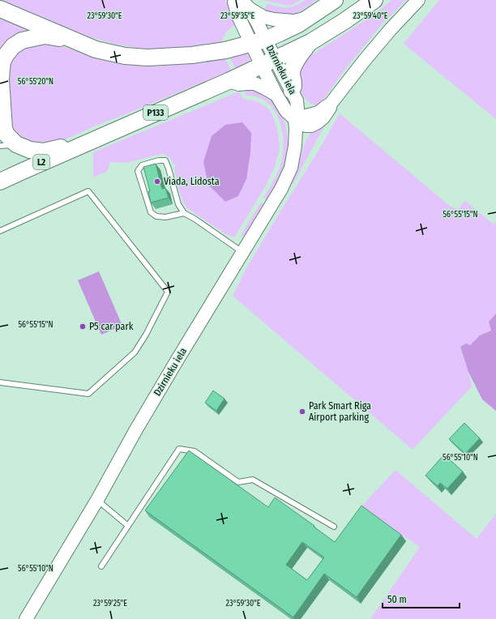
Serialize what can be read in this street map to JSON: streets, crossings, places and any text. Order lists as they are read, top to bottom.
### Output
{
  "streets": {
    "main road": ["P133", "L2"],
    "street": ["Dzirnieku iela"]
  },
  "crossings": [
    ["Dzirnieku iela", "P133"],
    ["P133", "L2"]
  ],
  "places": ["Viada, Lidosta", "P5 car park", "Park Smart Riga Airport parking"],
  "scale_bar": "50 m",
  "coordinates": [
    "23°59'30\"E",
    "23°59'35\"E",
    "23°59'40\"E",
    "56°55'20\"N",
    "56°55'15\"N",
    "56°55'10\"N",
    "23°59'25\"E"
  ]
}
